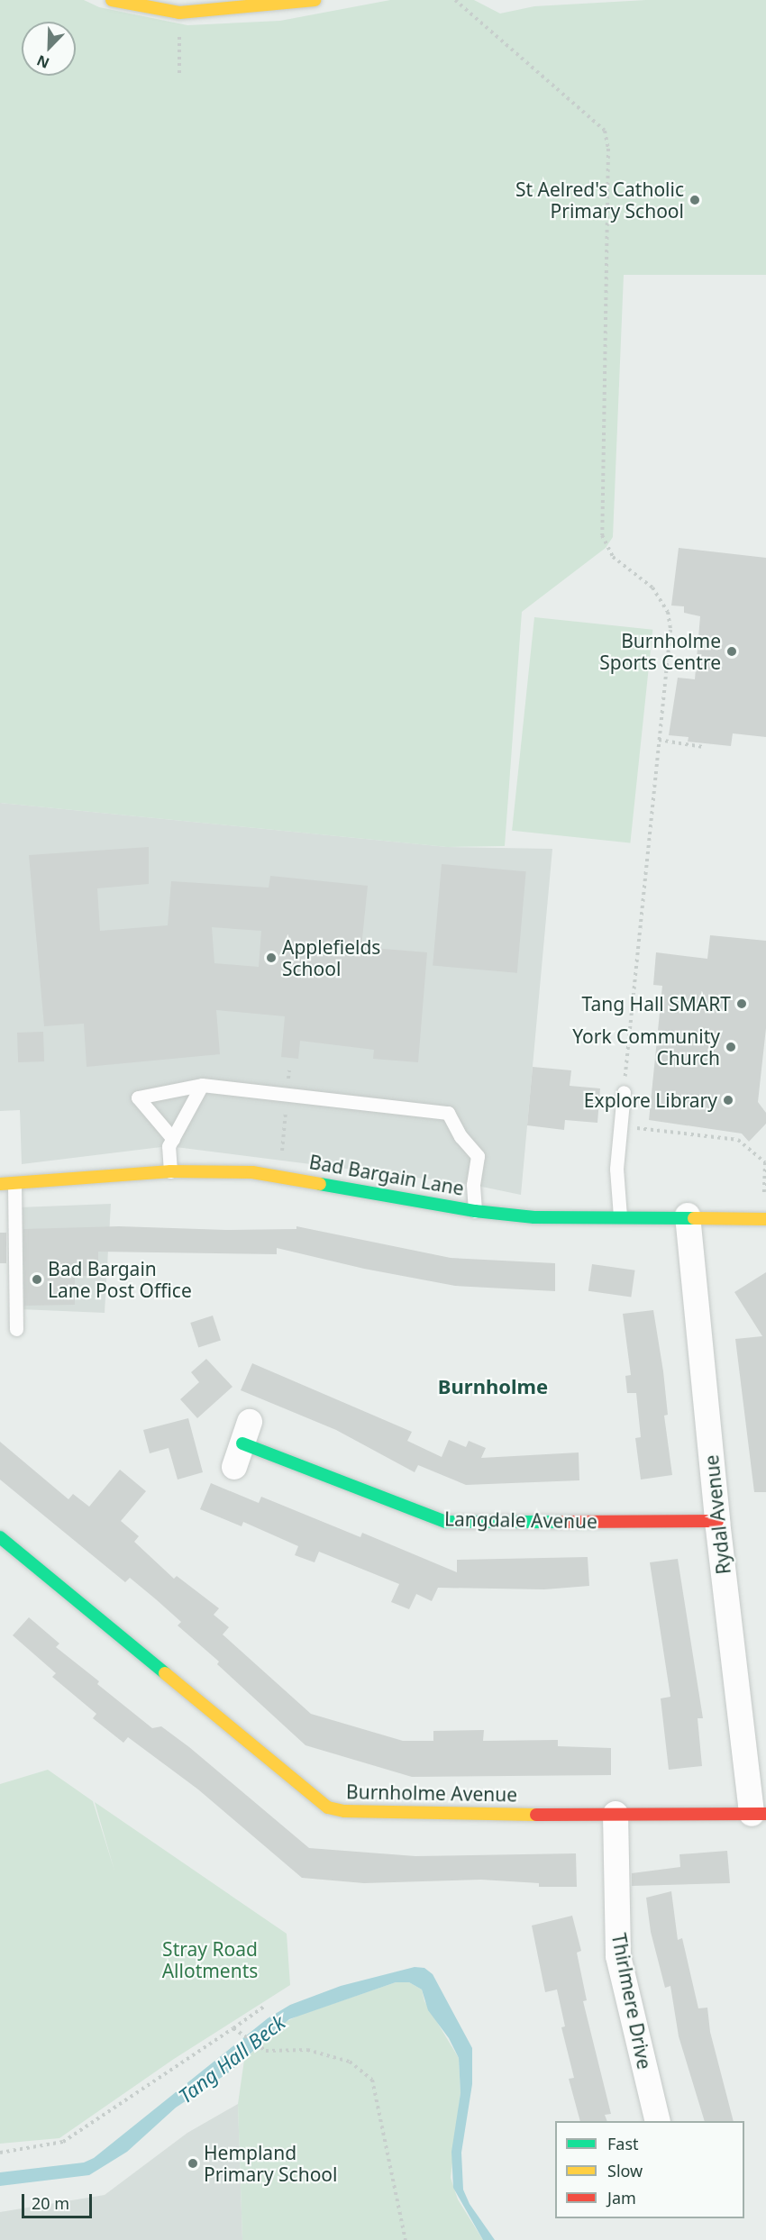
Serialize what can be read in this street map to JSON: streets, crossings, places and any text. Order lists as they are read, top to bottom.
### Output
{
  "streets": {
    "street": [
      "Bad Bargain Lane",
      "Rydal Avenue",
      "Langdale Avenue",
      "Burnholme Avenue",
      "Thirlmere Drive"
    ]
  },
  "crossings": [
    ["Bad Bargain Lane", "Rydal Avenue"],
    ["Rydal Avenue", "Langdale Avenue"],
    ["Rydal Avenue", "Burnholme Avenue"],
    ["Burnholme Avenue", "Thirlmere Drive"]
  ],
  "districts": ["Burnholme"],
  "water": ["Tang Hall Beck"],
  "parks": ["Stray Road Allotments"],
  "places": [
    "St Aelred's Catholic Primary School",
    "Burnholme Sports Centre",
    "Applefields School",
    "Tang Hall SMART",
    "York Community Church",
    "Explore Library",
    "Bad Bargain Lane Post Office",
    "Hempland Primary School"
  ],
  "legend": ["Fast", "Slow", "Jam"],
  "scale_bar": "20 m",
  "north": "bottom left"
}
